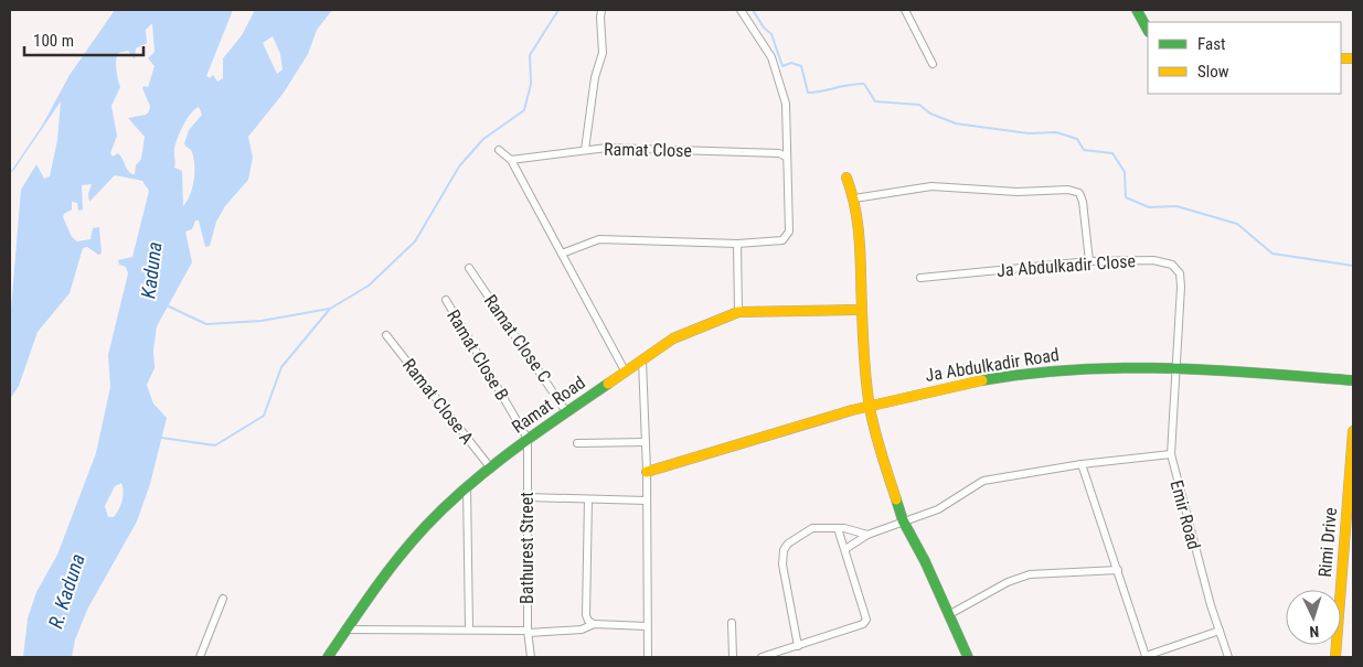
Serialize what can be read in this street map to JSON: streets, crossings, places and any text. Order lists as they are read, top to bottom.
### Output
{
  "streets": {
    "street": [
      "Ramat Close",
      "Ja Abdulkadir Close",
      "Ramat Close C",
      "Ramat Close B",
      "Ja Abdulkadir Road",
      "Ramat Close A",
      "Ramat Road",
      "Emir Road",
      "Rimi Drive",
      "Bathurest Street"
    ]
  },
  "crossings": [
    ["Ja Abdulkadir Close", "Ja Abdulkadir Road"],
    ["Ja Abdulkadir Close", "Emir Road"],
    ["Ramat Close C", "Ramat Road"],
    ["Ramat Close B", "Ramat Road"],
    ["Ramat Close B", "Bathurest Street"],
    ["Ja Abdulkadir Road", "Emir Road"],
    ["Ramat Close A", "Ramat Road"],
    ["Ramat Road", "Bathurest Street"]
  ],
  "water": ["Kaduna", "R. Kaduna"],
  "legend": ["Fast", "Slow"],
  "scale_bar": "100 m",
  "north": "bottom"
}
